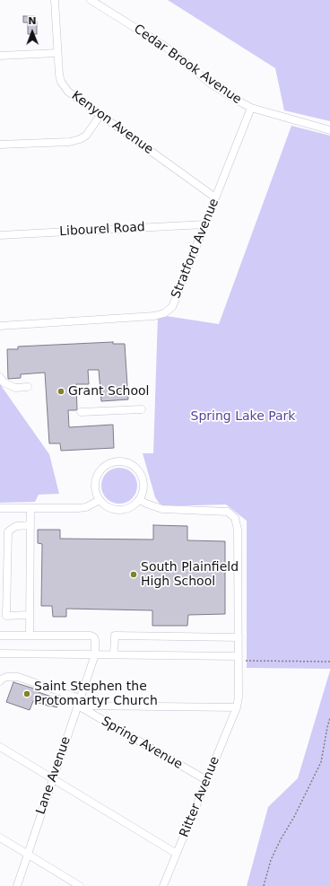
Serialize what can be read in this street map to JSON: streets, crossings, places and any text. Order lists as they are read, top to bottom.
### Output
{
  "streets": {
    "street": [
      "Cedar Brook Avenue",
      "Kenyon Avenue",
      "Libourel Road",
      "Stratford Avenue",
      "Spring Avenue",
      "Lane Avenue",
      "Ritter Avenue"
    ]
  },
  "crossings": [
    ["Cedar Brook Avenue", "Stratford Avenue"],
    ["Kenyon Avenue", "Stratford Avenue"],
    ["Libourel Road", "Stratford Avenue"],
    ["Spring Avenue", "Lane Avenue"],
    ["Spring Avenue", "Ritter Avenue"]
  ],
  "parks": ["Spring Lake Park"],
  "places": ["Grant School", "South Plainfield High School", "Saint Stephen the Protomartyr Church"],
  "north": "top"
}
